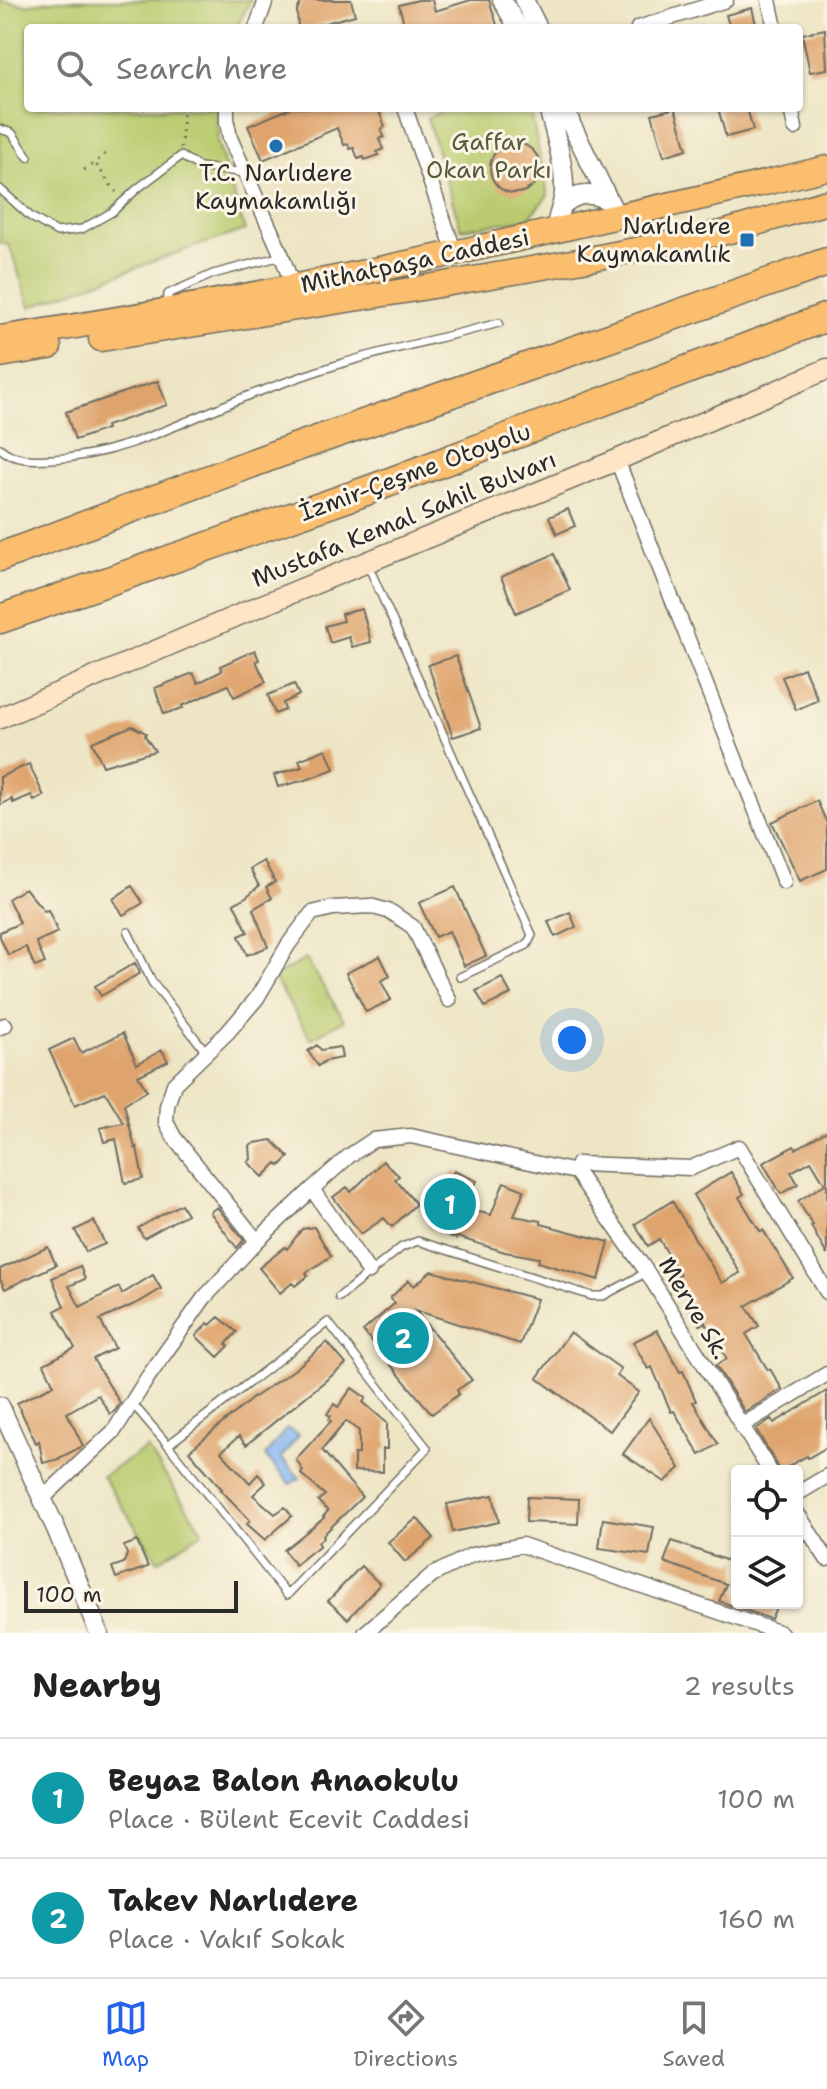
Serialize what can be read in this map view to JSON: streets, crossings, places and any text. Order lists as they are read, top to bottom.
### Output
{
  "streets": {
    "highway": ["İzmir-Çeşme Otoyolu"],
    "main road": ["Mithatpaşa Caddesi", "Mustafa Kemal Sahil Bulvarı"],
    "street": ["Merve Sk."]
  },
  "parks": ["Gaffar Okan Parkı"],
  "places": {
    "other": ["T.C. Narlıdere Kaymakamlığı"],
    "transit": ["Narlıdere Kaymakamlık"]
  },
  "scale_bar": "100 m",
  "page": {
    "search": "Search here",
    "pins": ["1", "2"],
    "scale": "100 m",
    "heading": ["Nearby", "2 results"],
    "list": [
      {
        "mark": "1",
        "name": "Beyaz Balon Anaokulu",
        "note": "Place · Bülent Ecevit Caddesi",
        "value": "100 m"
      },
      {
        "mark": "2",
        "name": "Takev Narlıdere",
        "note": "Place · Vakıf Sokak",
        "value": "160 m"
      }
    ],
    "nav": ["Map", "Directions", "Saved"]
  }
}
